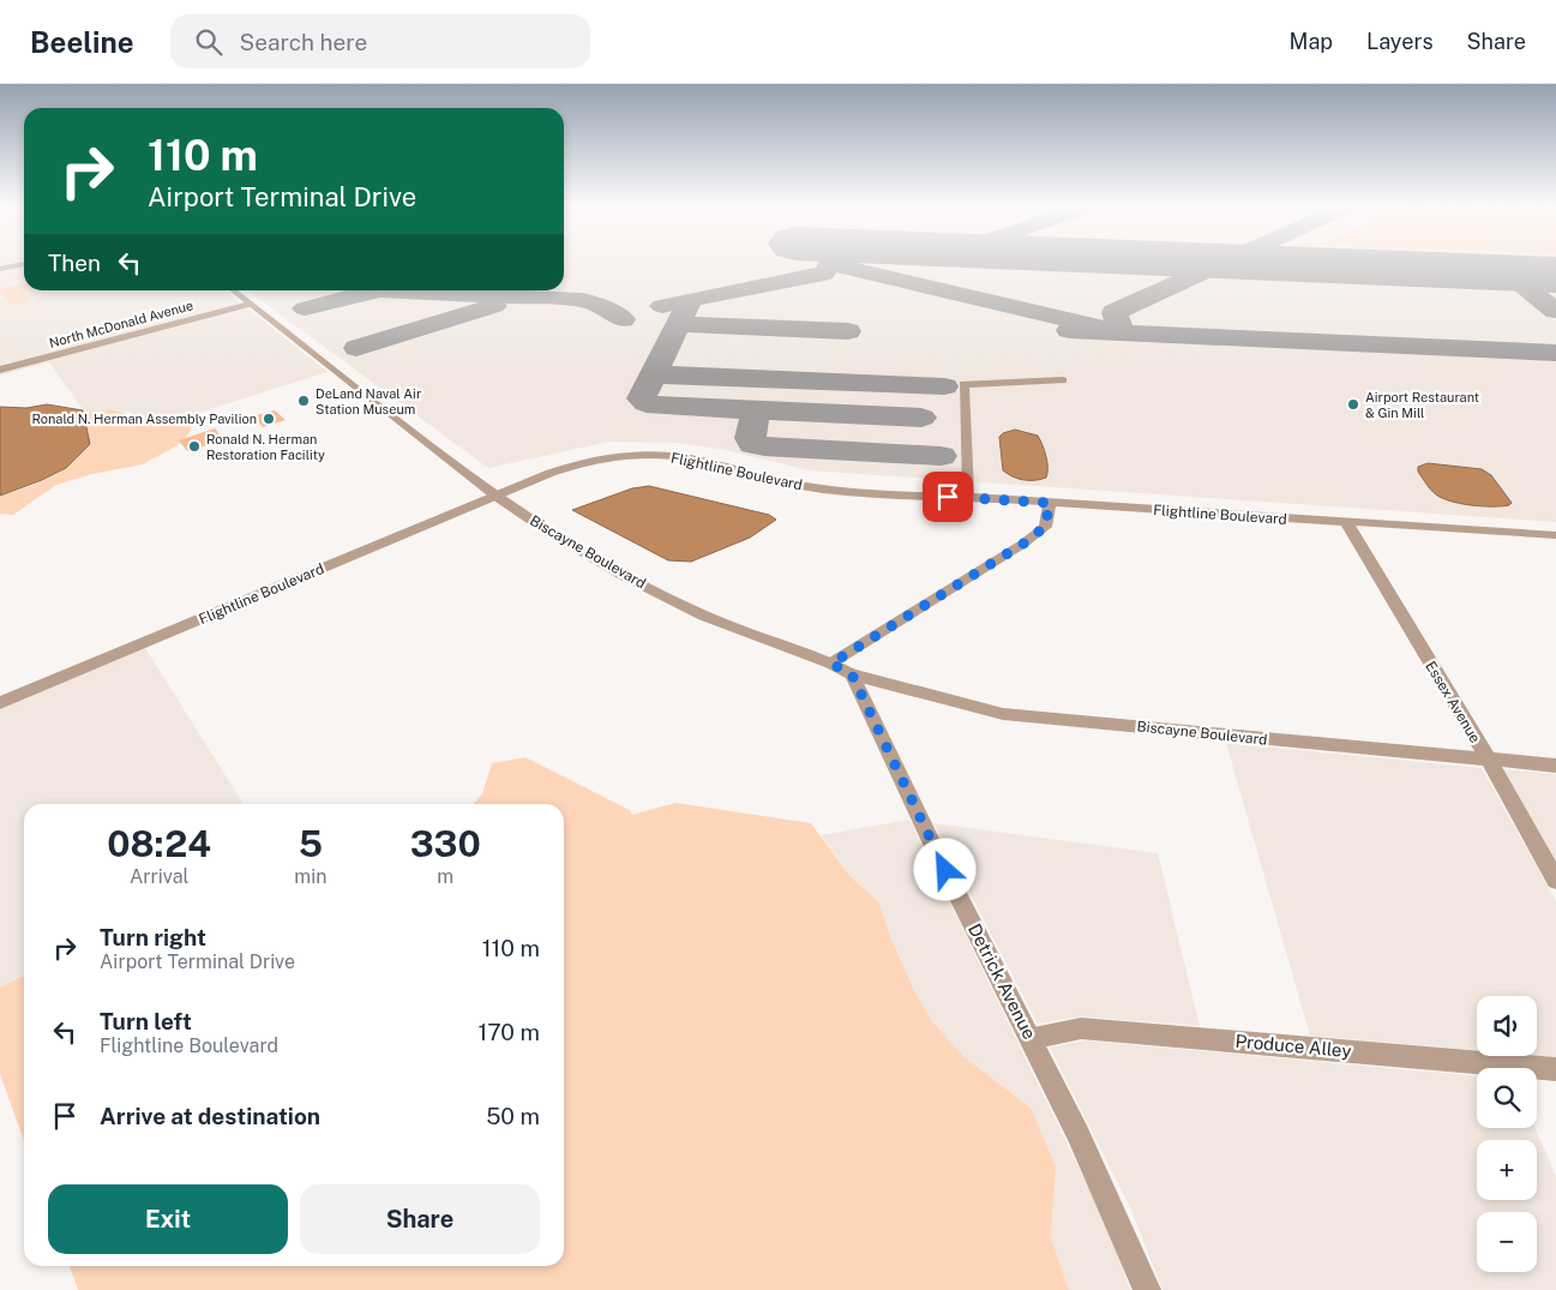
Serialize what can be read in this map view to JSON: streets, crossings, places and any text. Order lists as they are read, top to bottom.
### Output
{
  "streets": {
    "street": [
      "North McDonald Avenue",
      "Flightline Boulevard",
      "Biscayne Boulevard",
      "Essex Avenue",
      "Detrick Avenue",
      "Produce Alley"
    ]
  },
  "crossings": [
    ["North McDonald Avenue", "Biscayne Boulevard"],
    ["Flightline Boulevard", "Biscayne Boulevard"],
    ["Flightline Boulevard", "Essex Avenue"],
    ["Biscayne Boulevard", "Essex Avenue"],
    ["Biscayne Boulevard", "Detrick Avenue"],
    ["Detrick Avenue", "Produce Alley"]
  ],
  "places": [
    "DeLand Naval Air Station Museum",
    "Airport Restaurant & Gin Mill",
    "Ronald N. Herman Assembly Pavilion",
    "Ronald N. Herman Restoration Facility"
  ],
  "page": {
    "header": "Beeline",
    "search": "Search here",
    "nav": ["Map", "Layers", "Share"],
    "turn": ["110 m", "Airport Terminal Drive"],
    "then": "Then",
    "eta": [
      "08:24",
      "Arrival",
      "5",
      "min",
      "330",
      "m"
    ],
    "list": [
      {
        "name": "Turn right",
        "note": "Airport Terminal Drive",
        "value": "110 m"
      },
      {
        "name": "Turn left",
        "note": "Flightline Boulevard",
        "value": "170 m"
      },
      {
        "name": "Arrive at destination",
        "value": "50 m"
      }
    ],
    "map_buttons": ["+", "−"],
    "buttons": ["Exit", "Share"]
  }
}
